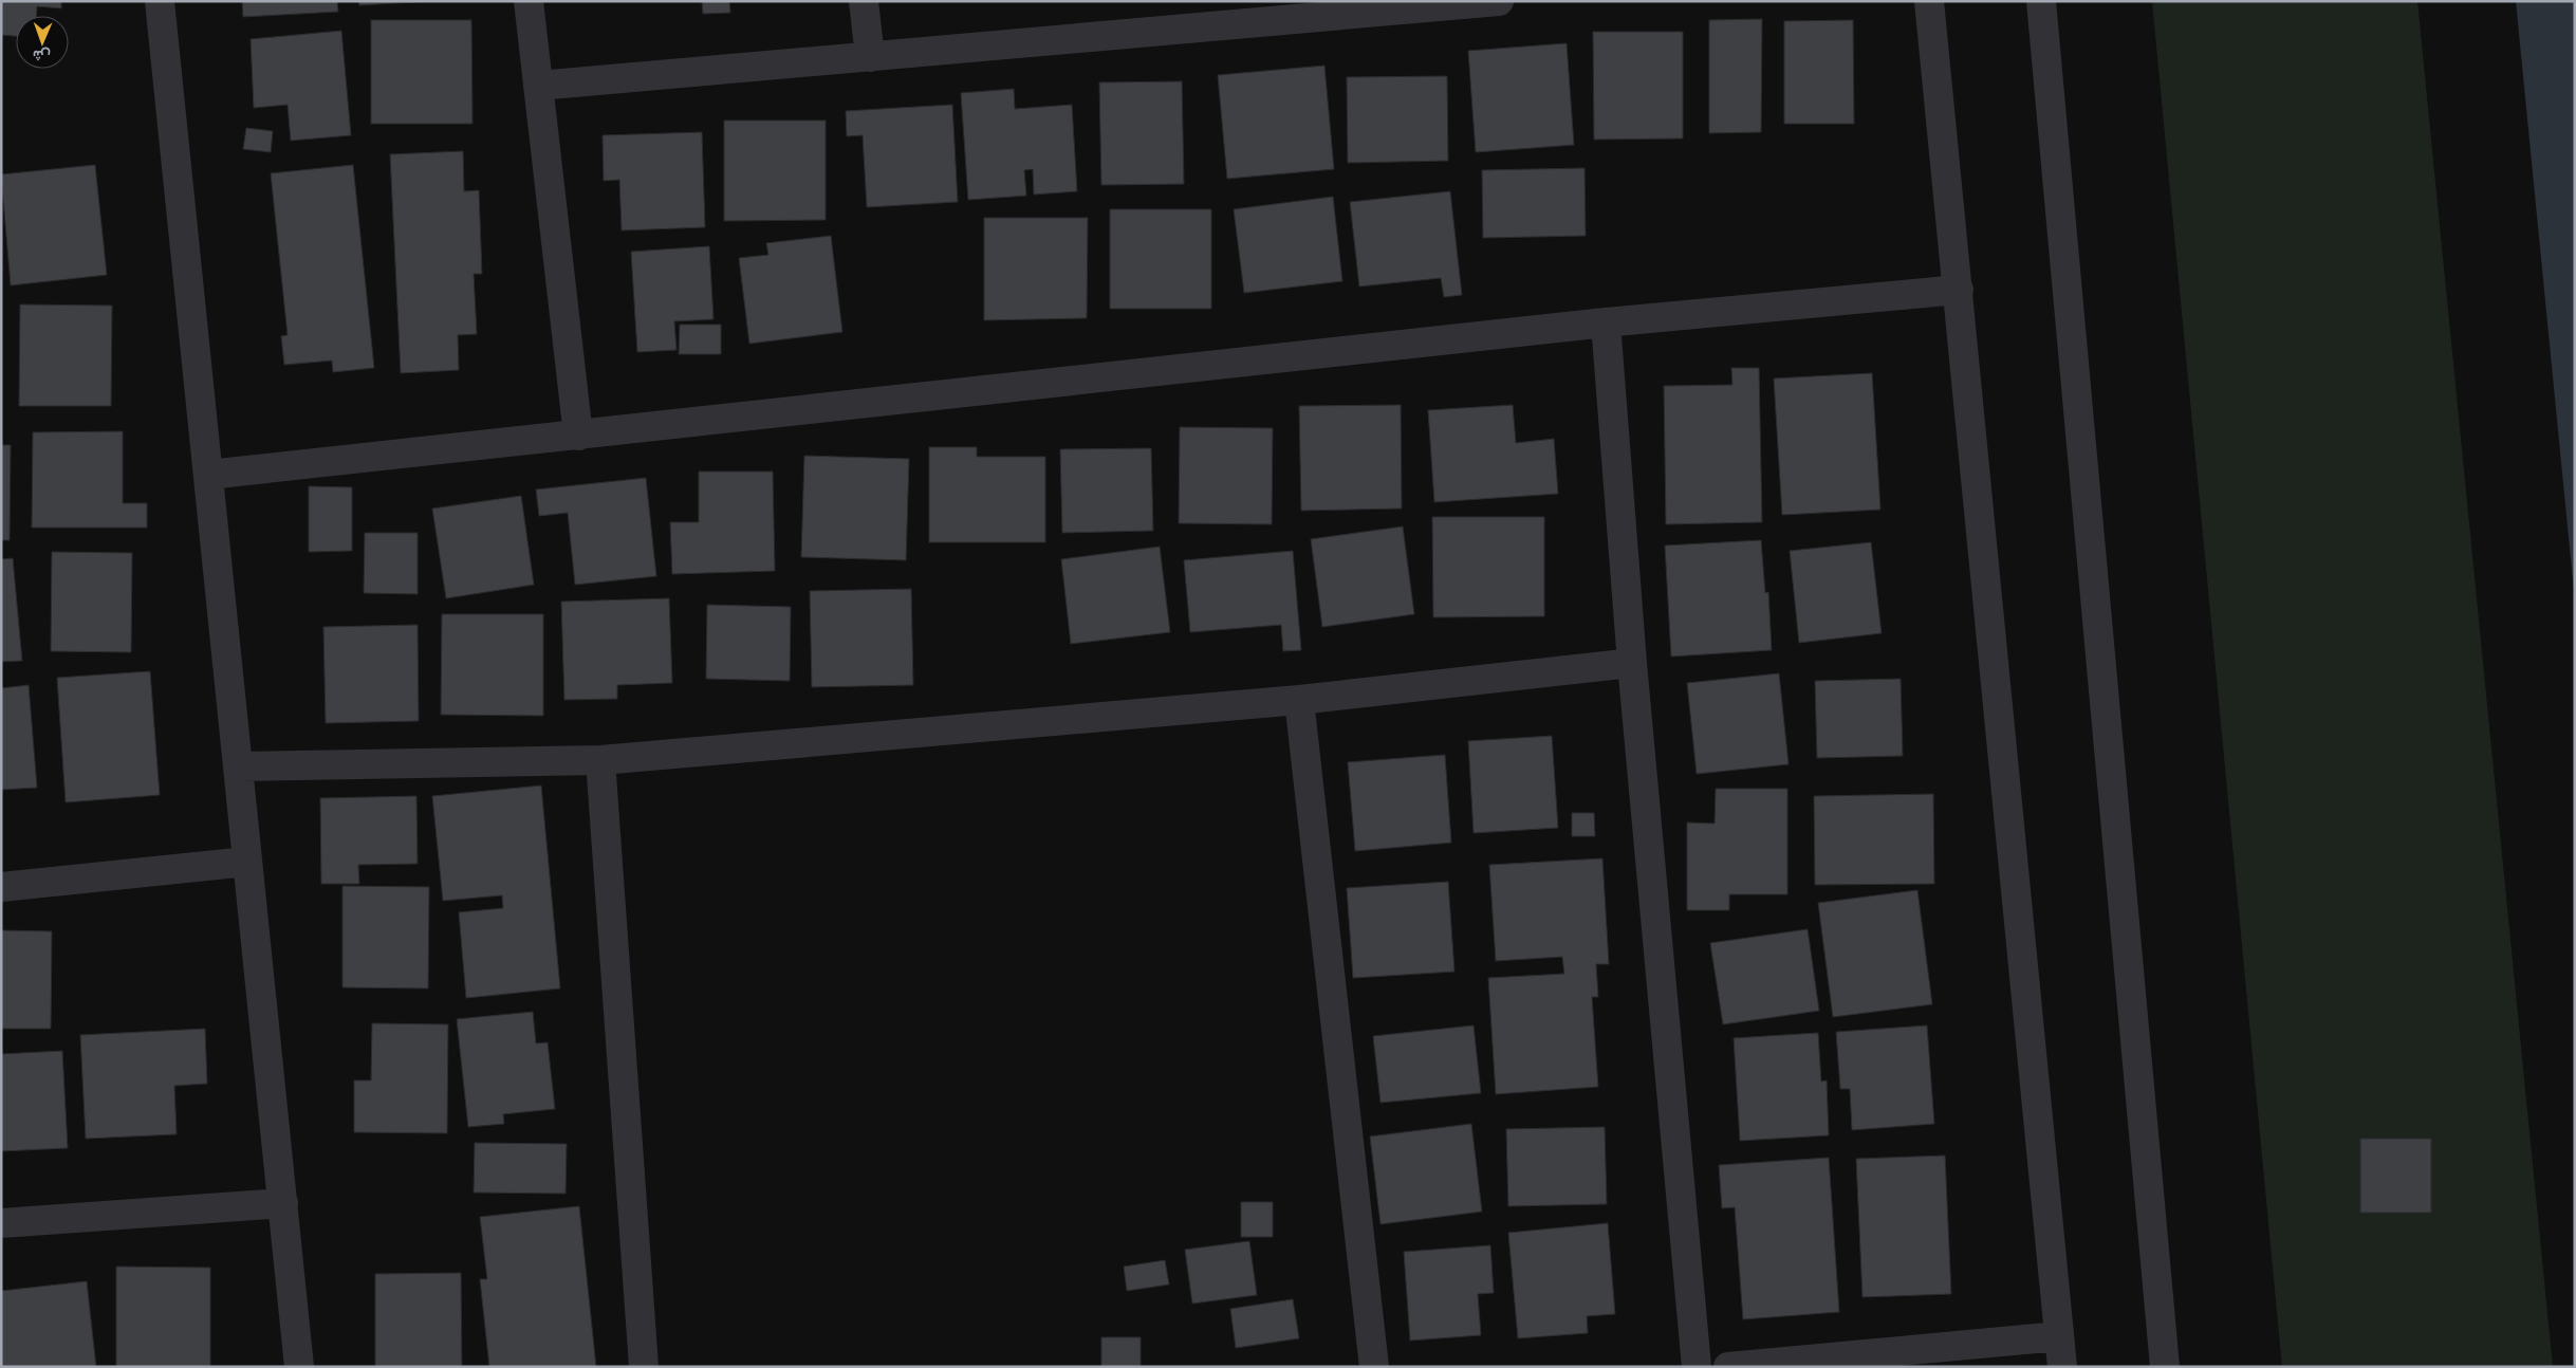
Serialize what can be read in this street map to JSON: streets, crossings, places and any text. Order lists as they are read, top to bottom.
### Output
{
  "north": "bottom"
}
